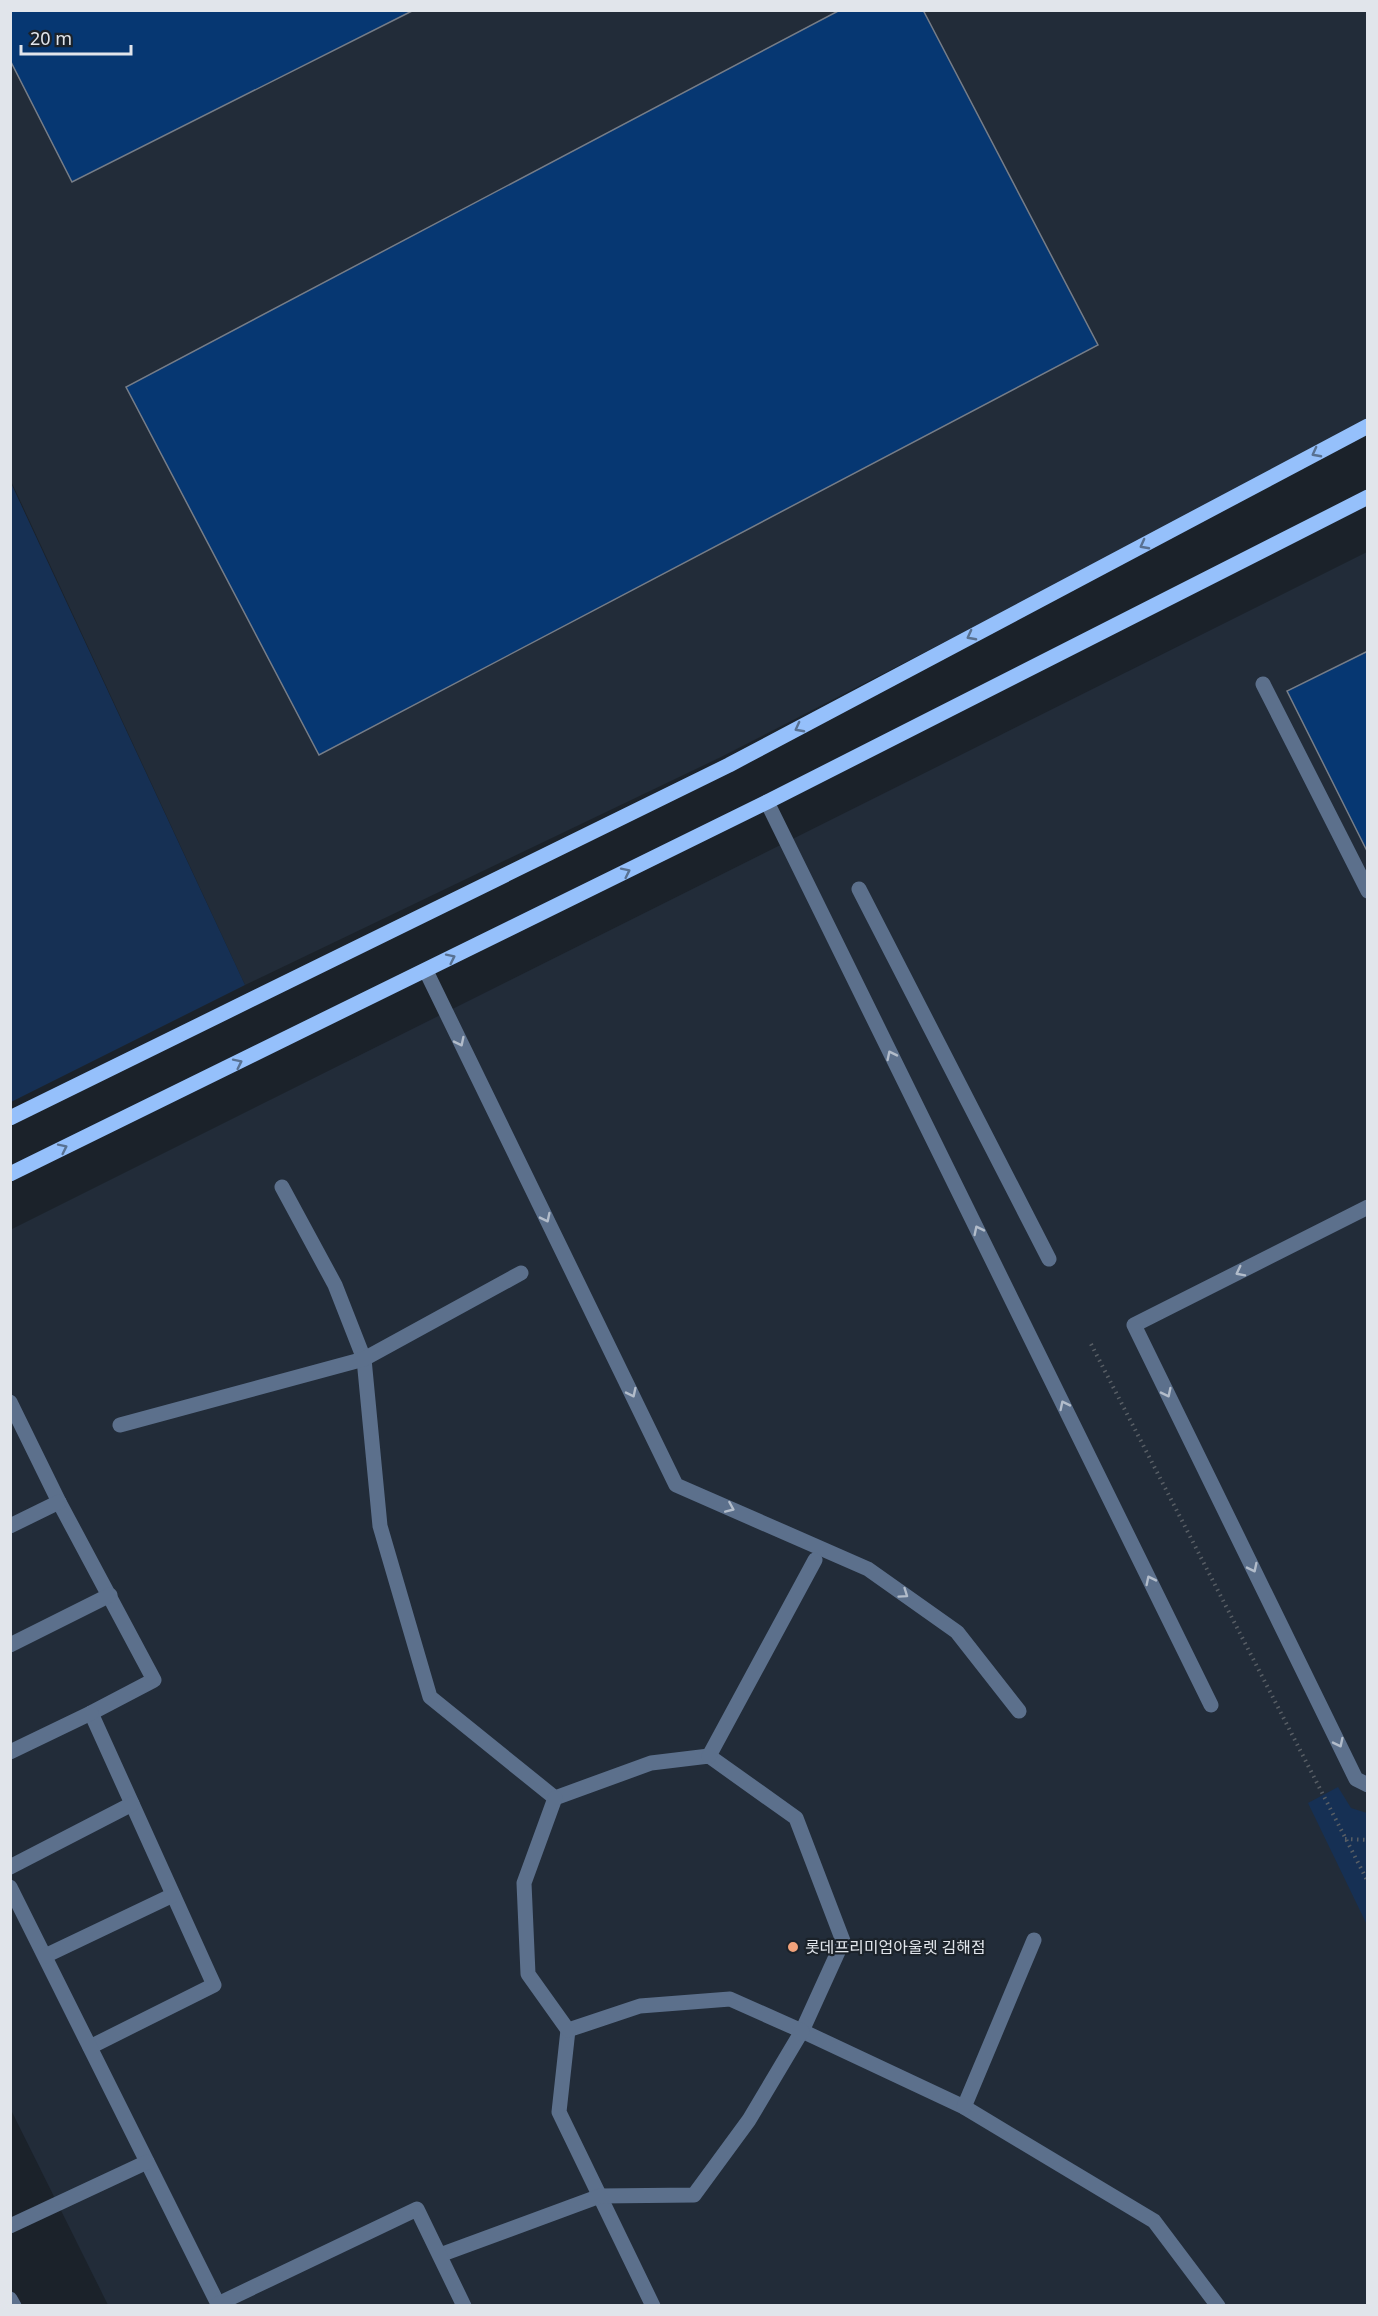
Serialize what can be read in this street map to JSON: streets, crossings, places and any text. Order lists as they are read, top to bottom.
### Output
{
  "places": ["롯데프리미엄아울렛 김해점"],
  "scale_bar": "20 m"
}
